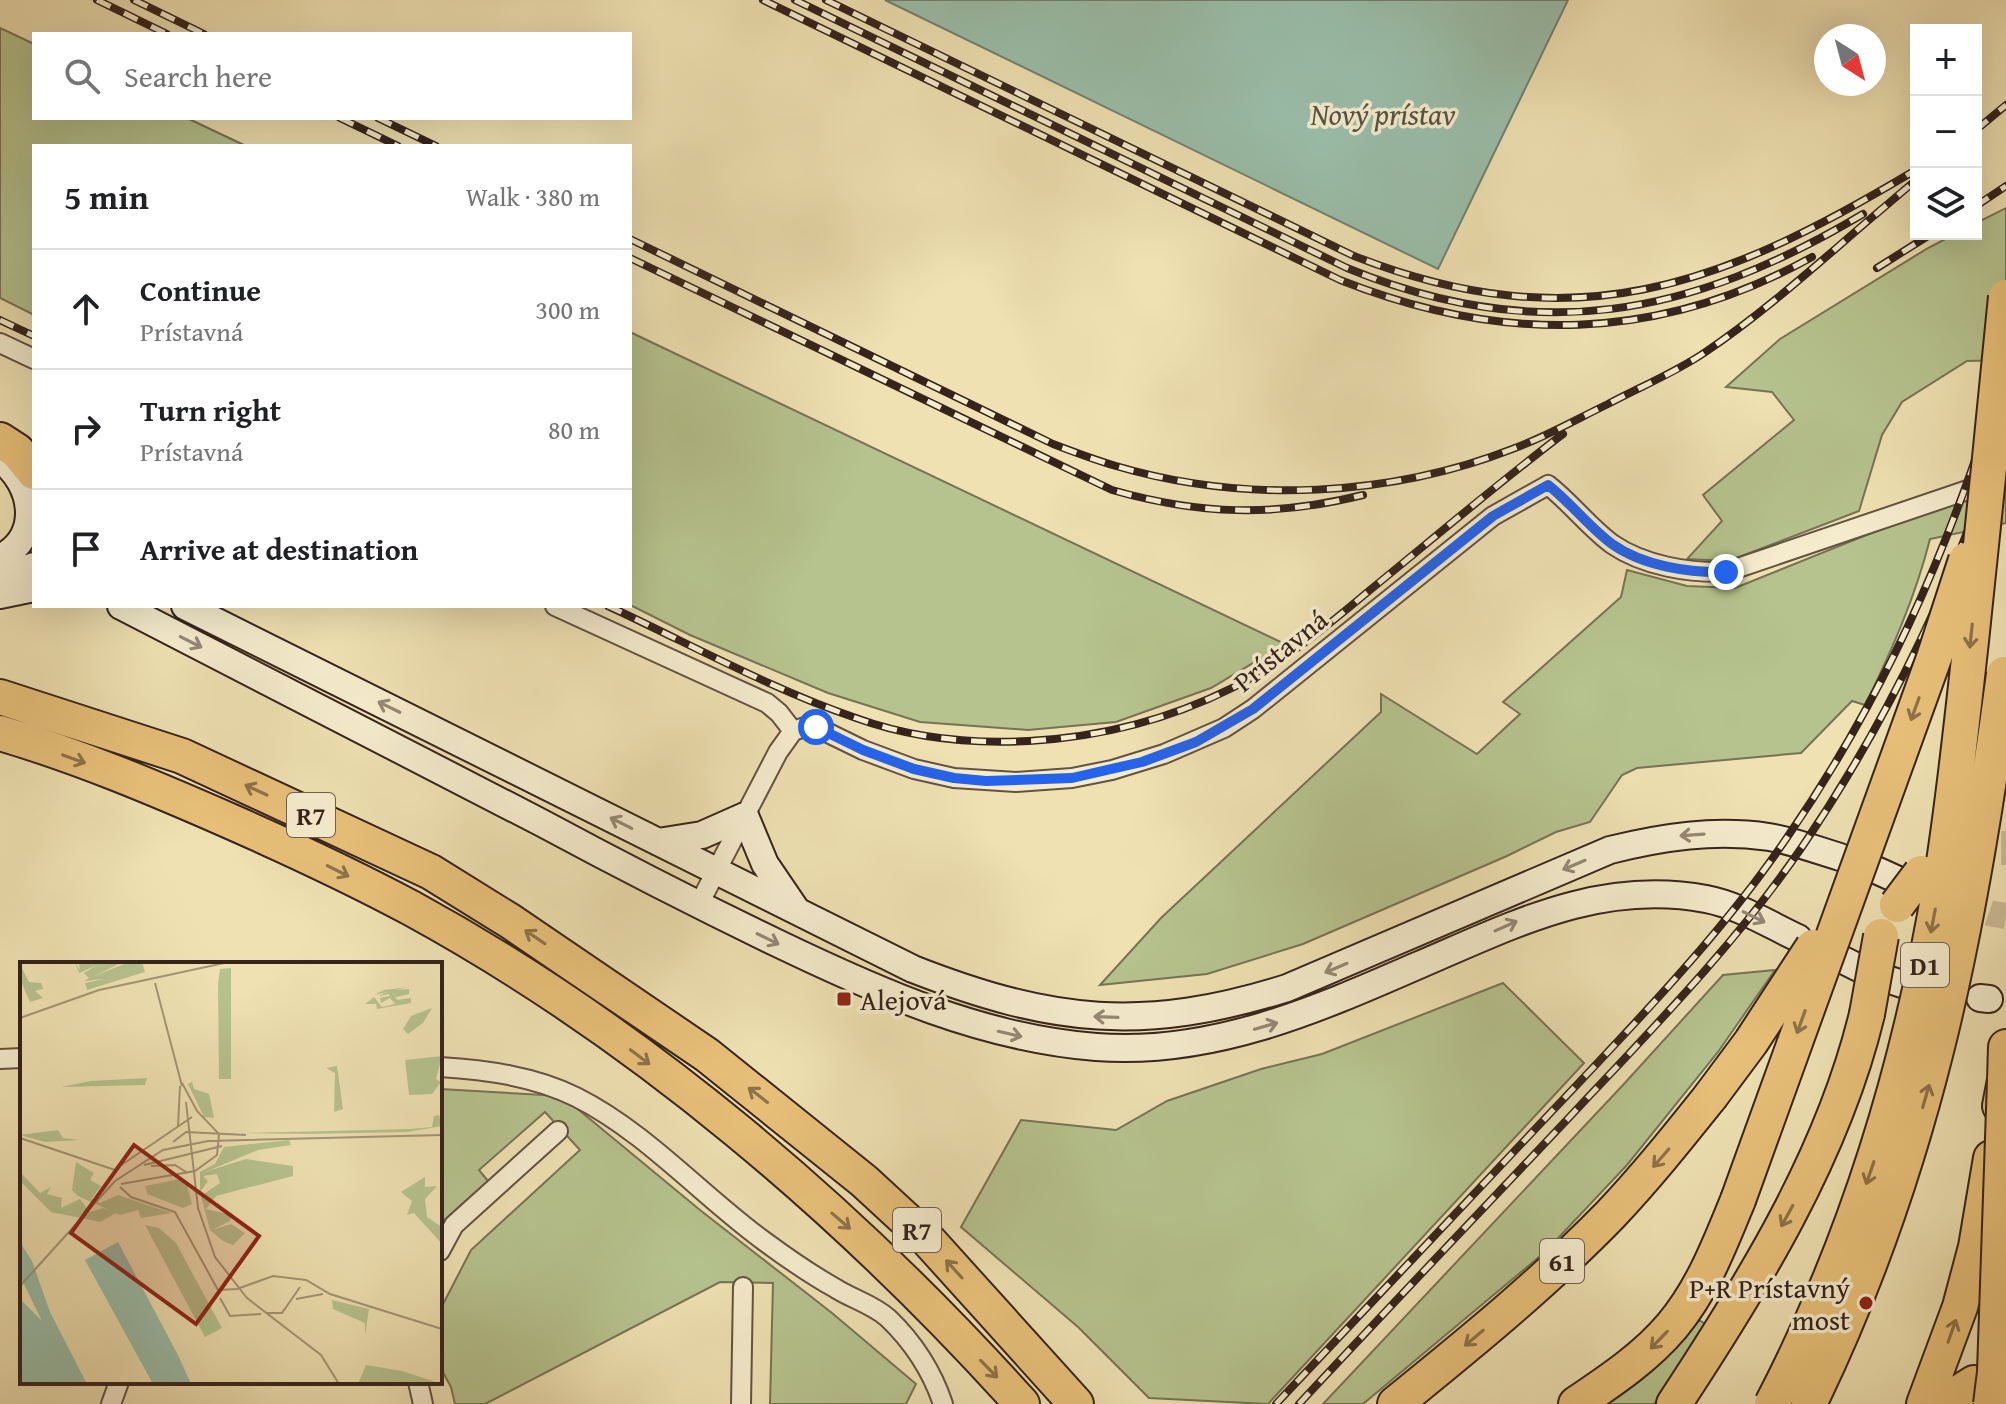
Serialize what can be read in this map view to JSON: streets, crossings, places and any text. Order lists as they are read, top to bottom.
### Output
{
  "streets": {
    "highway": ["R7", "D1", "61"],
    "street": ["Prístavná"]
  },
  "crossings": [
    ["Prístavná", "D1"]
  ],
  "water": ["Nový prístav"],
  "places": {
    "transit": ["Alejová"],
    "other": ["P+R Prístavný most"]
  },
  "north": "bottom right",
  "page": {
    "map_buttons": ["+", "−"],
    "search": "Search here",
    "heading": ["5 min", "Walk · 380 m"],
    "list": [
      ["Continue", "Prístavná", "300 m"],
      ["Turn right", "Prístavná", "80 m"],
      "Arrive at destination"
    ]
  }
}
